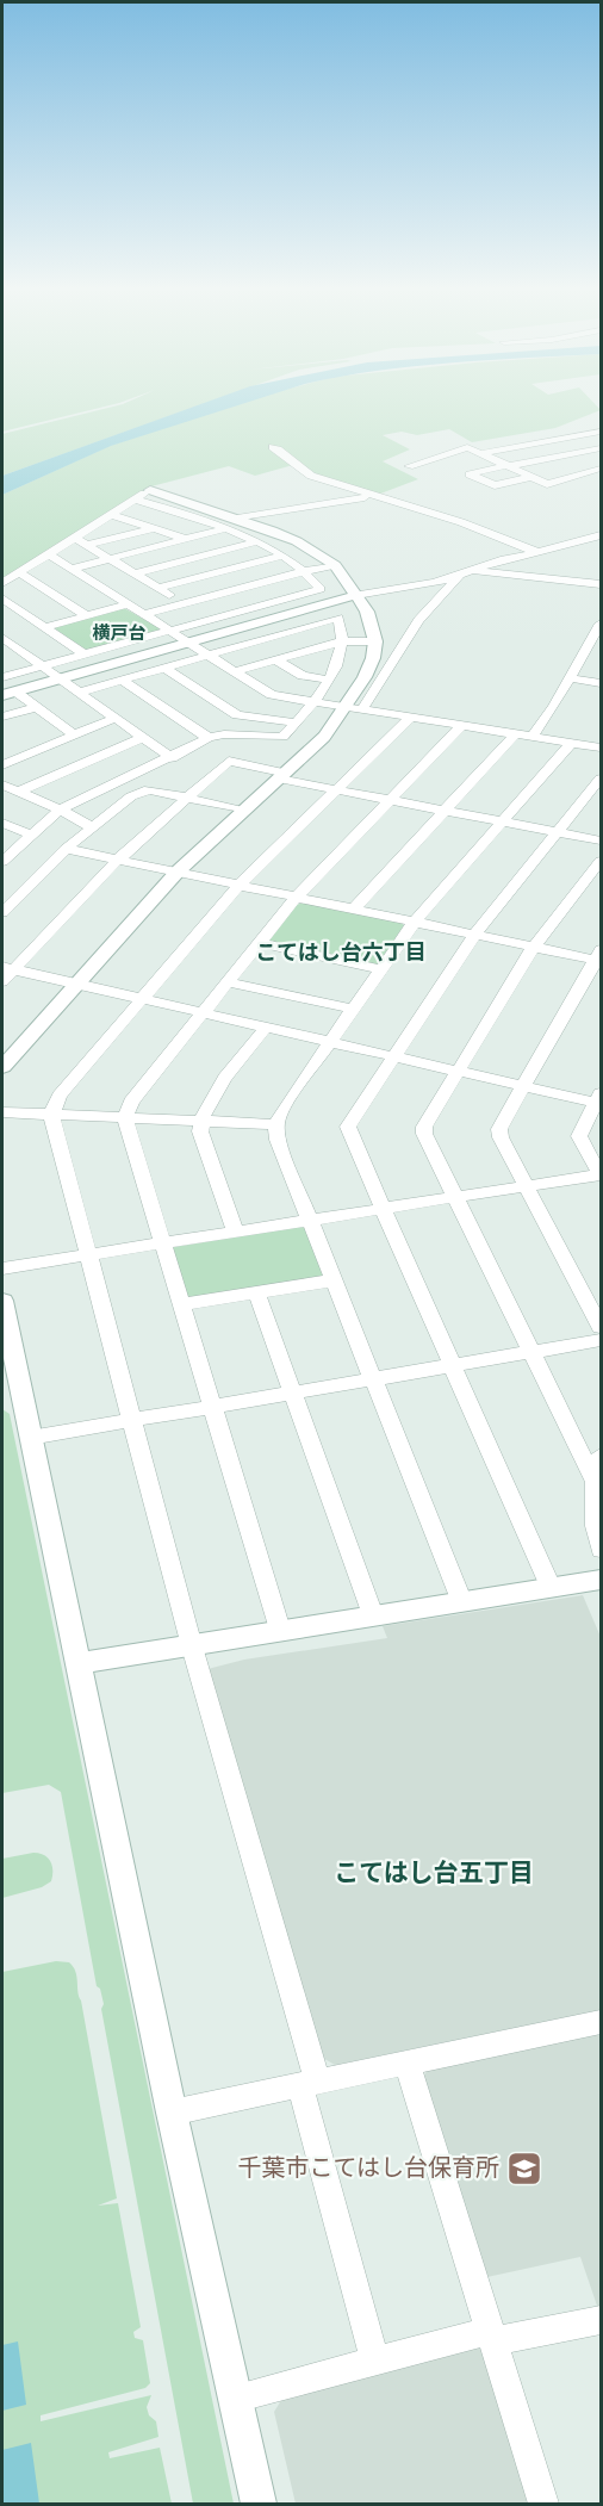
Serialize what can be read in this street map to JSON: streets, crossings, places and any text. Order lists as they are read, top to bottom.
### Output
{
  "districts": ["横戸台", "こてはし台六丁目", "こてはし台五丁目"],
  "places": {
    "school or university": ["千葉市こてはし台保育所"]
  }
}
